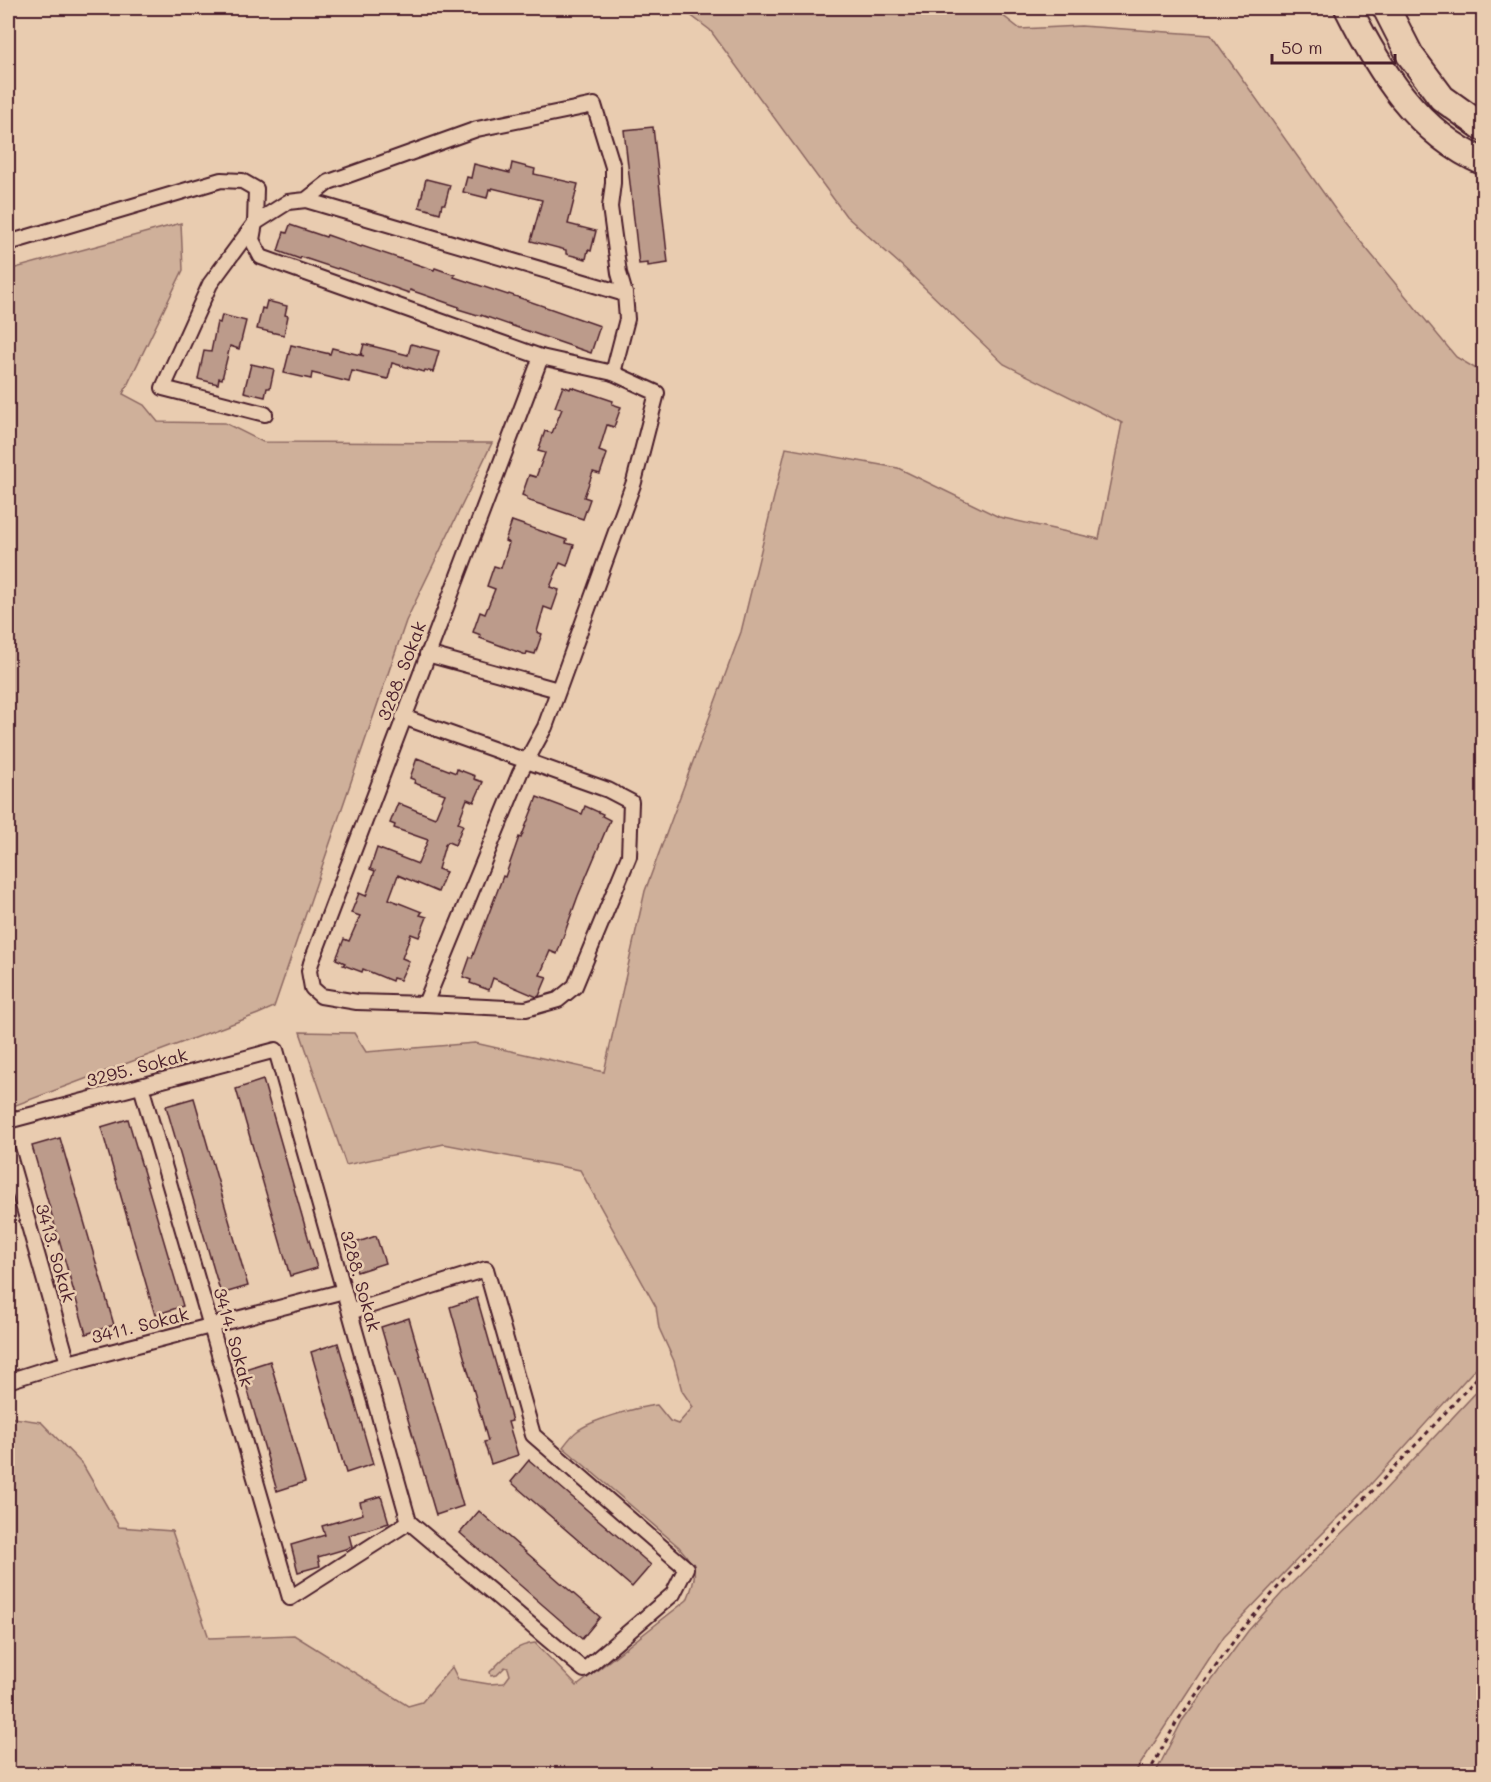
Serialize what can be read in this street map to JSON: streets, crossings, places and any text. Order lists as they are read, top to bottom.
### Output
{
  "streets": {
    "street": [
      "3288. Sokak",
      "3295. Sokak",
      "3413. Sokak",
      "3411. Sokak",
      "3414. Sokak"
    ]
  },
  "crossings": [
    ["3288. Sokak", "3295. Sokak"],
    ["3288. Sokak", "3411. Sokak"],
    ["3288. Sokak", "3414. Sokak"],
    ["3295. Sokak", "3414. Sokak"],
    ["3413. Sokak", "3411. Sokak"],
    ["3411. Sokak", "3414. Sokak"]
  ],
  "scale_bar": "50 m"
}
